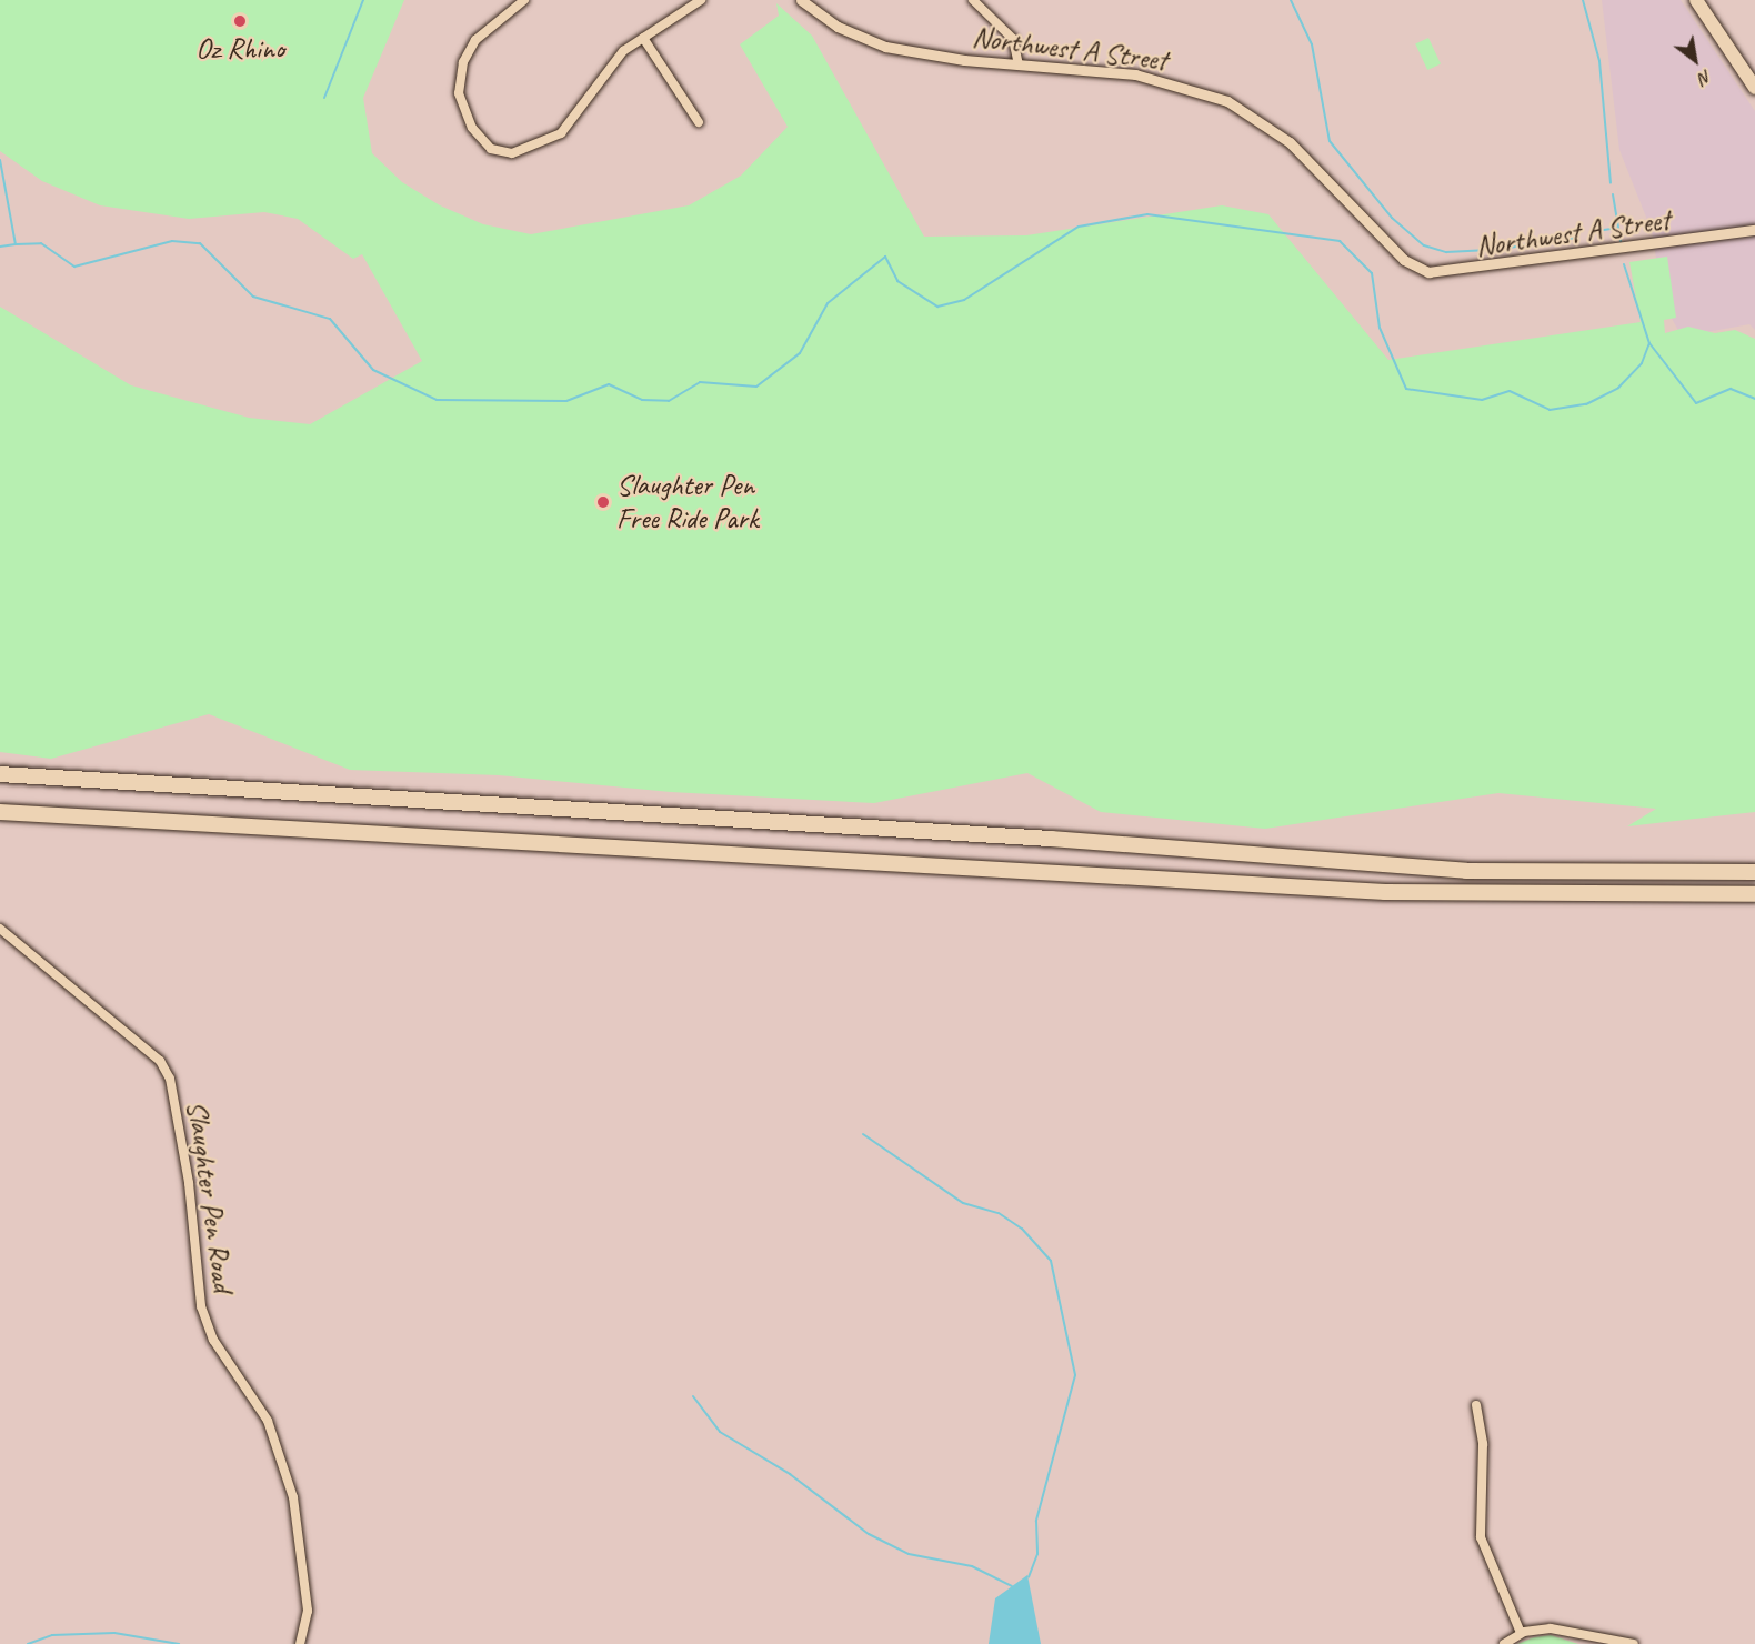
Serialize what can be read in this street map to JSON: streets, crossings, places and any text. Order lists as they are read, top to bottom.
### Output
{
  "streets": {
    "street": ["Northwest A Street", "Slaughter Pen Road"]
  },
  "places": ["Oz Rhino", "Slaughter Pen Free Ride Park"],
  "north": "bottom right"
}
